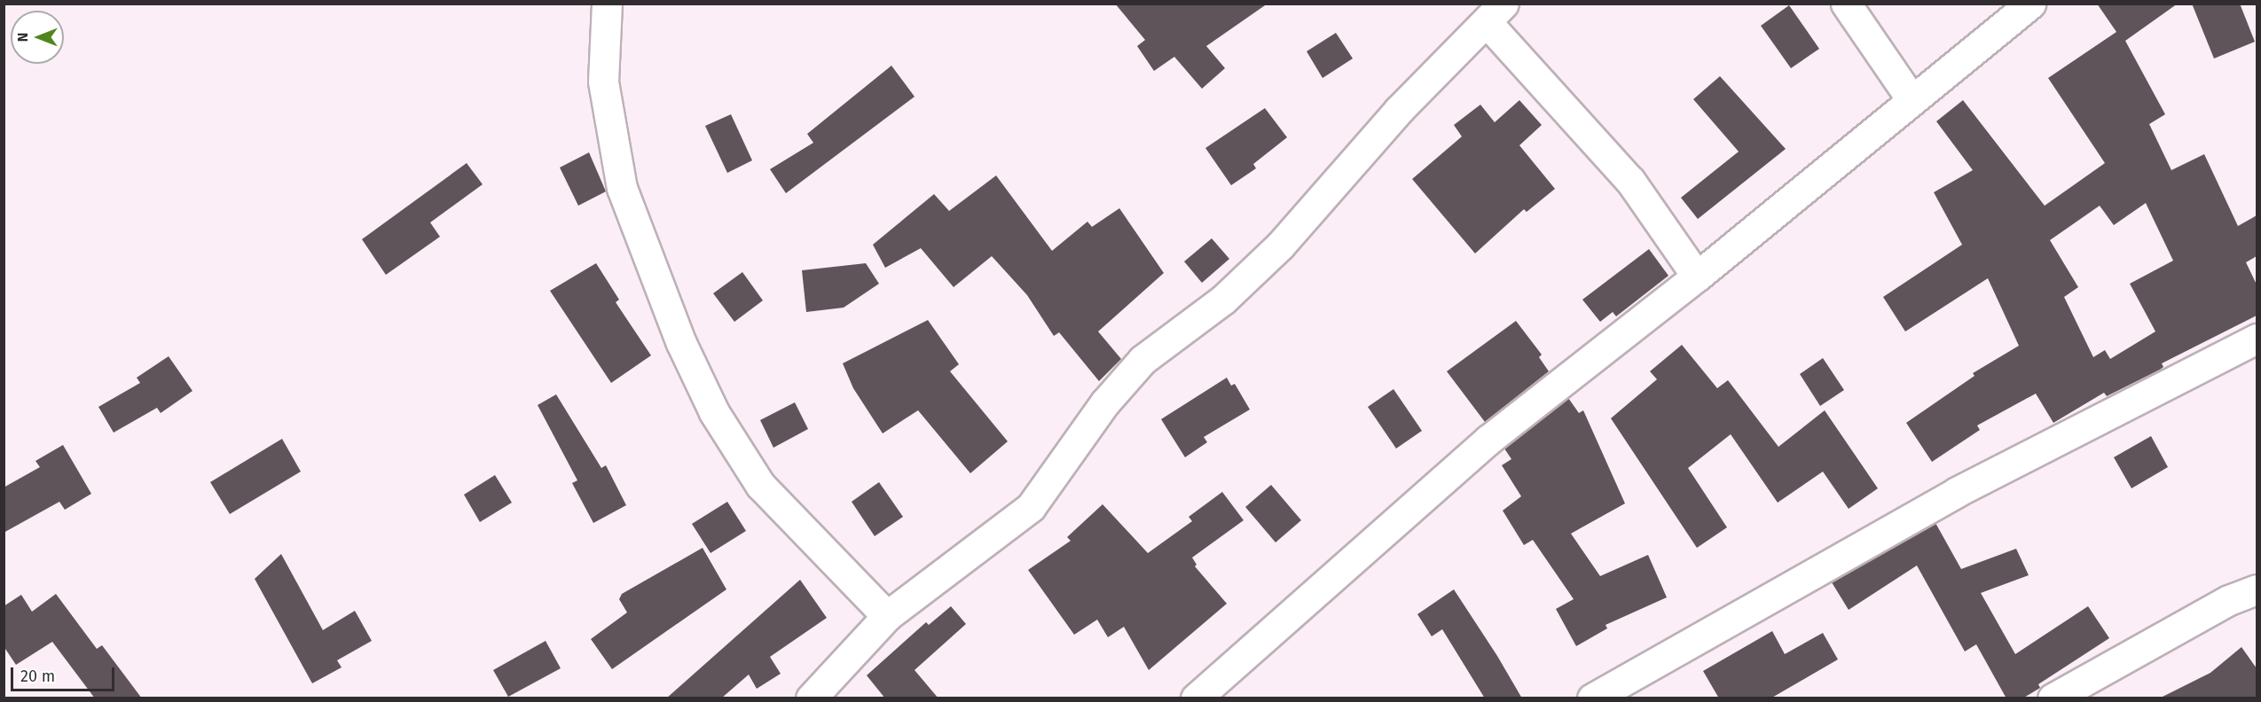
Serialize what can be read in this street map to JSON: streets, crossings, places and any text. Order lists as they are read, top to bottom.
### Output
{
  "scale_bar": "20 m",
  "north": "left"
}
